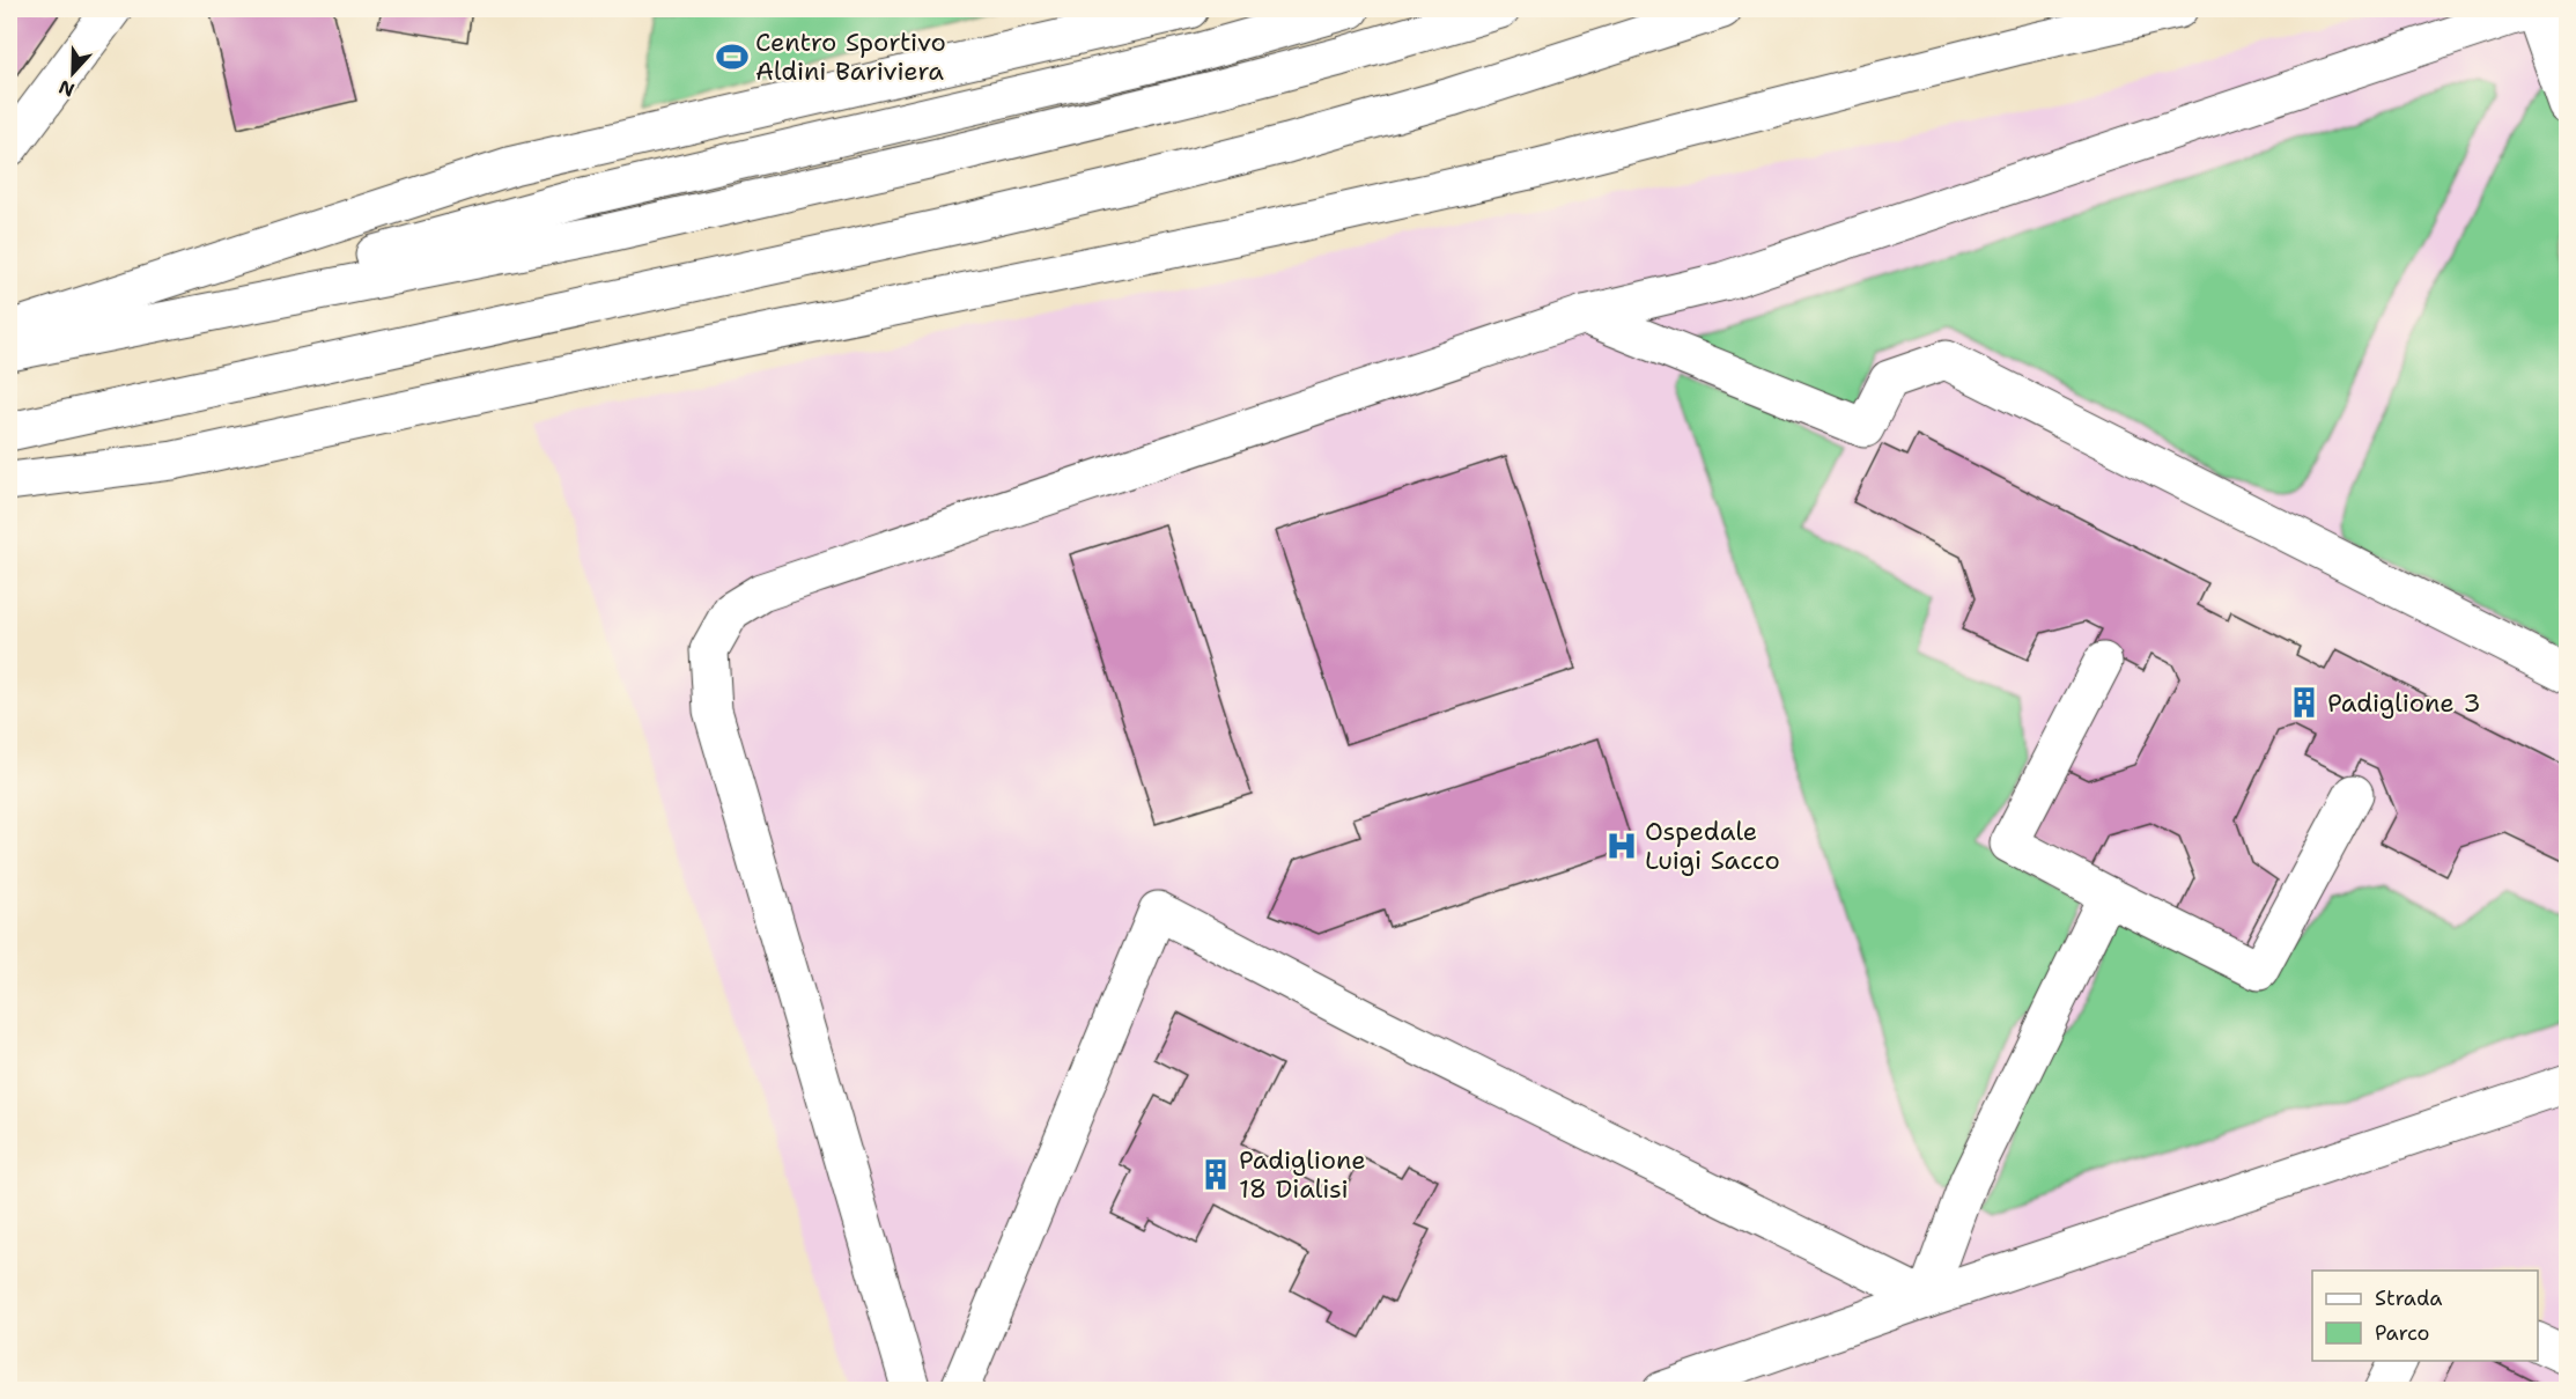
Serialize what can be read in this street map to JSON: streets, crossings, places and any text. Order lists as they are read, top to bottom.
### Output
{
  "places": {
    "sports": ["Centro Sportivo Aldini Bariviera"],
    "building": ["Padiglione 3", "Padiglione 18 Dialisi"],
    "hospital": ["Ospedale Luigi Sacco"]
  },
  "legend": ["Strada", "Parco"],
  "north": "bottom"
}
